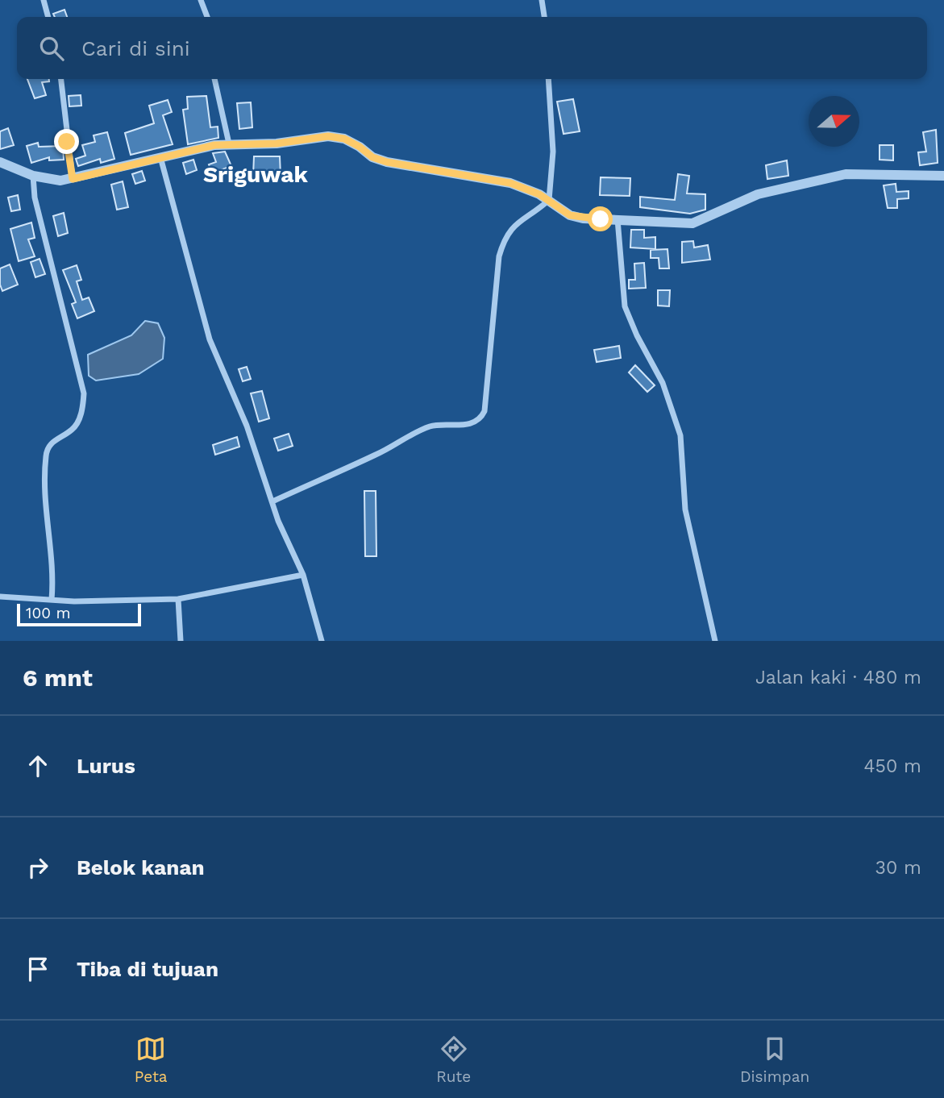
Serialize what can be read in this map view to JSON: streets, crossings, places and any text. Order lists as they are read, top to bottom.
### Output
{
  "districts": ["Sriguwak"],
  "scale_bar": "100 m",
  "north": "right",
  "page": {
    "search": "Cari di sini",
    "scale": "100 m",
    "heading": ["6 mnt", "Jalan kaki · 480 m"],
    "list": [
      ["Lurus", "450 m"],
      ["Belok kanan", "30 m"],
      "Tiba di tujuan"
    ],
    "nav": ["Peta", "Rute", "Disimpan"]
  }
}
